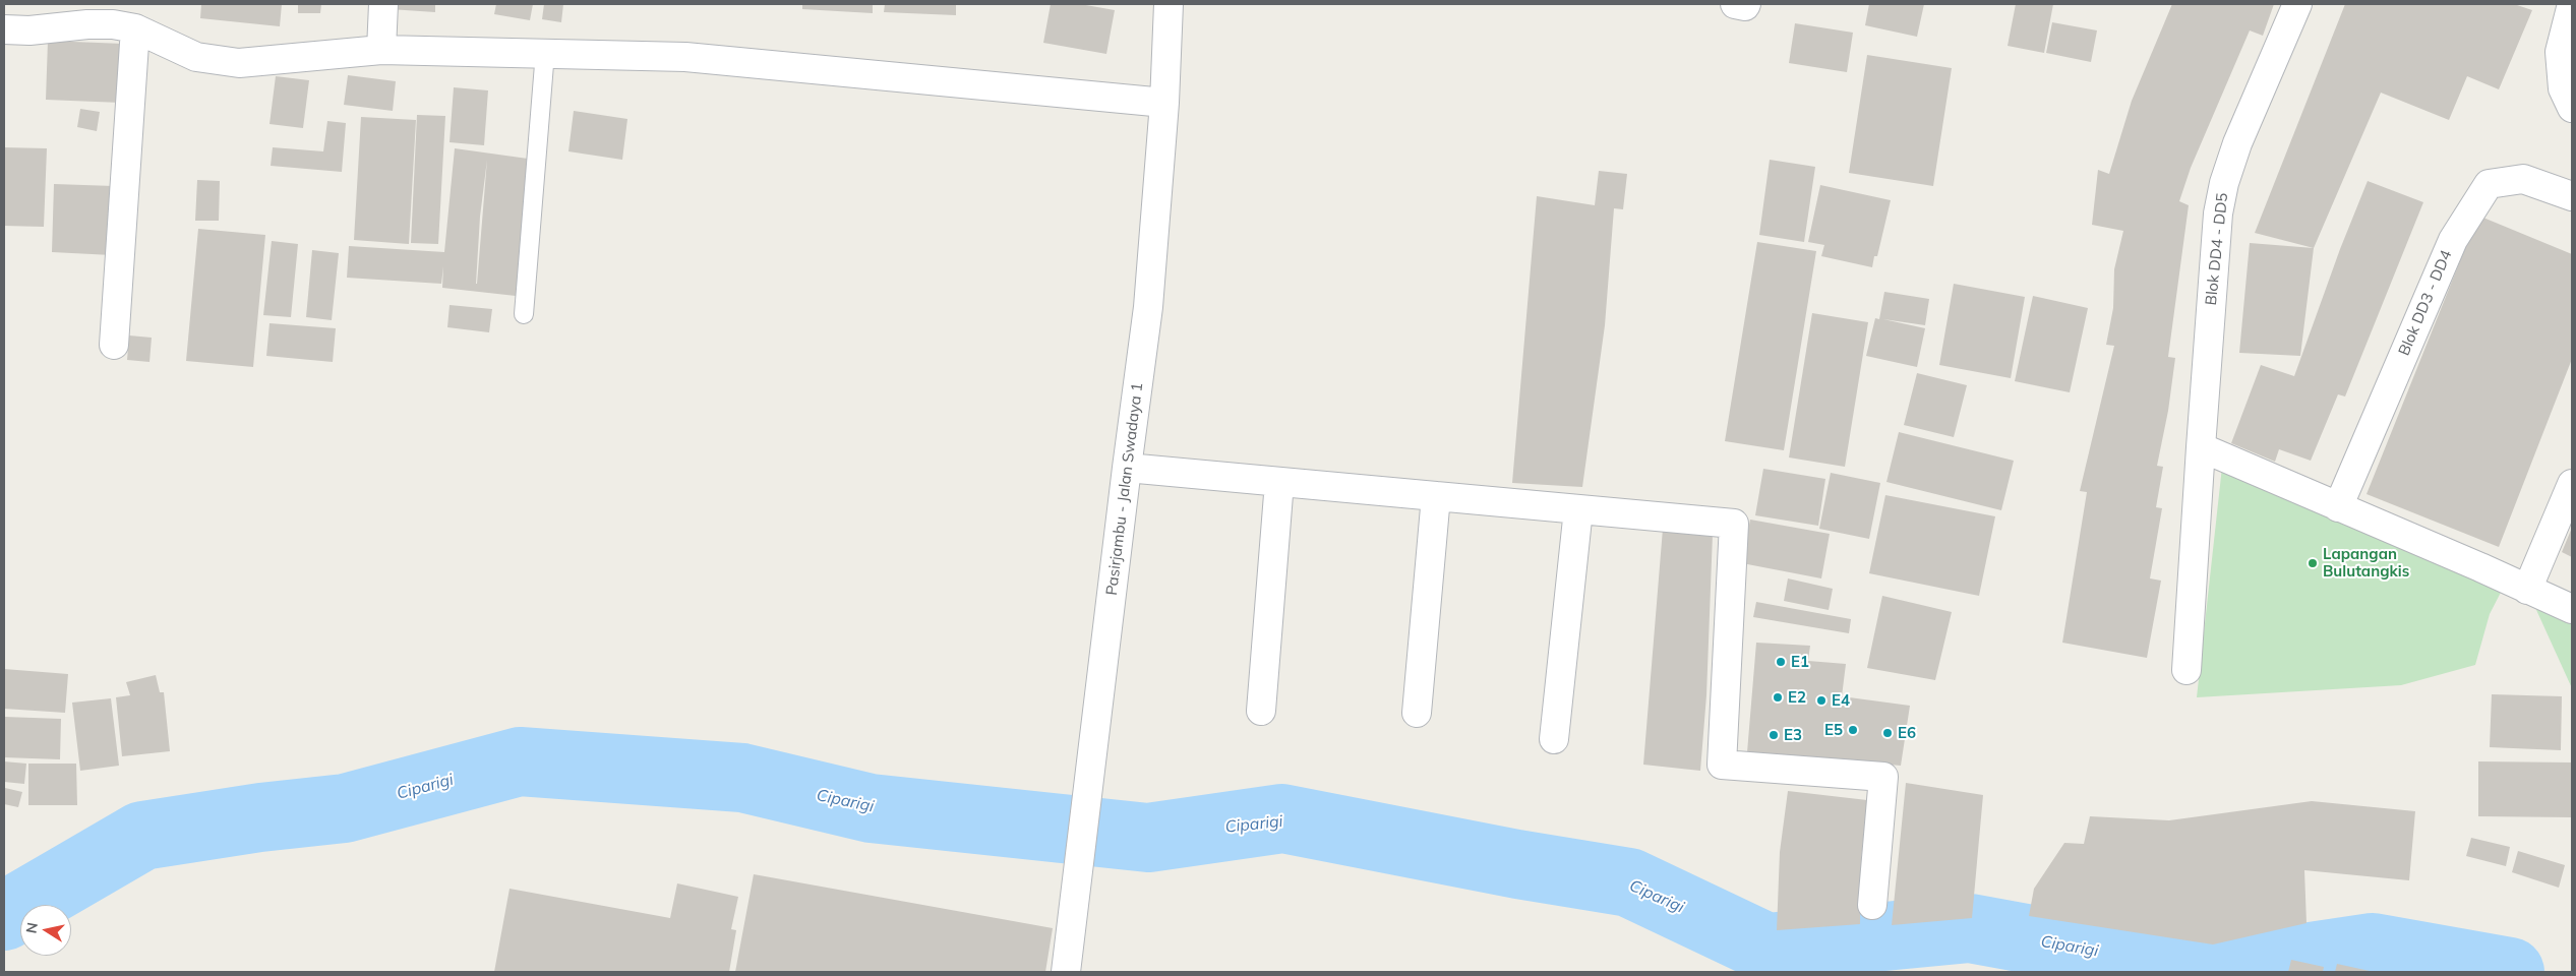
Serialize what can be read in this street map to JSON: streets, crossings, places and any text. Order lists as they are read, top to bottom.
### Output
{
  "streets": {
    "street": ["Blok DD4 - DD5", "Blok DD3 - DD4", "Pasirjambu - Jalan Swadaya 1"]
  },
  "water": ["Ciparigi"],
  "places": [
    "Lapangan Bulutangkis",
    "E1",
    "E2",
    "E4",
    "E5",
    "E6",
    "E3"
  ],
  "north": "left"
}
